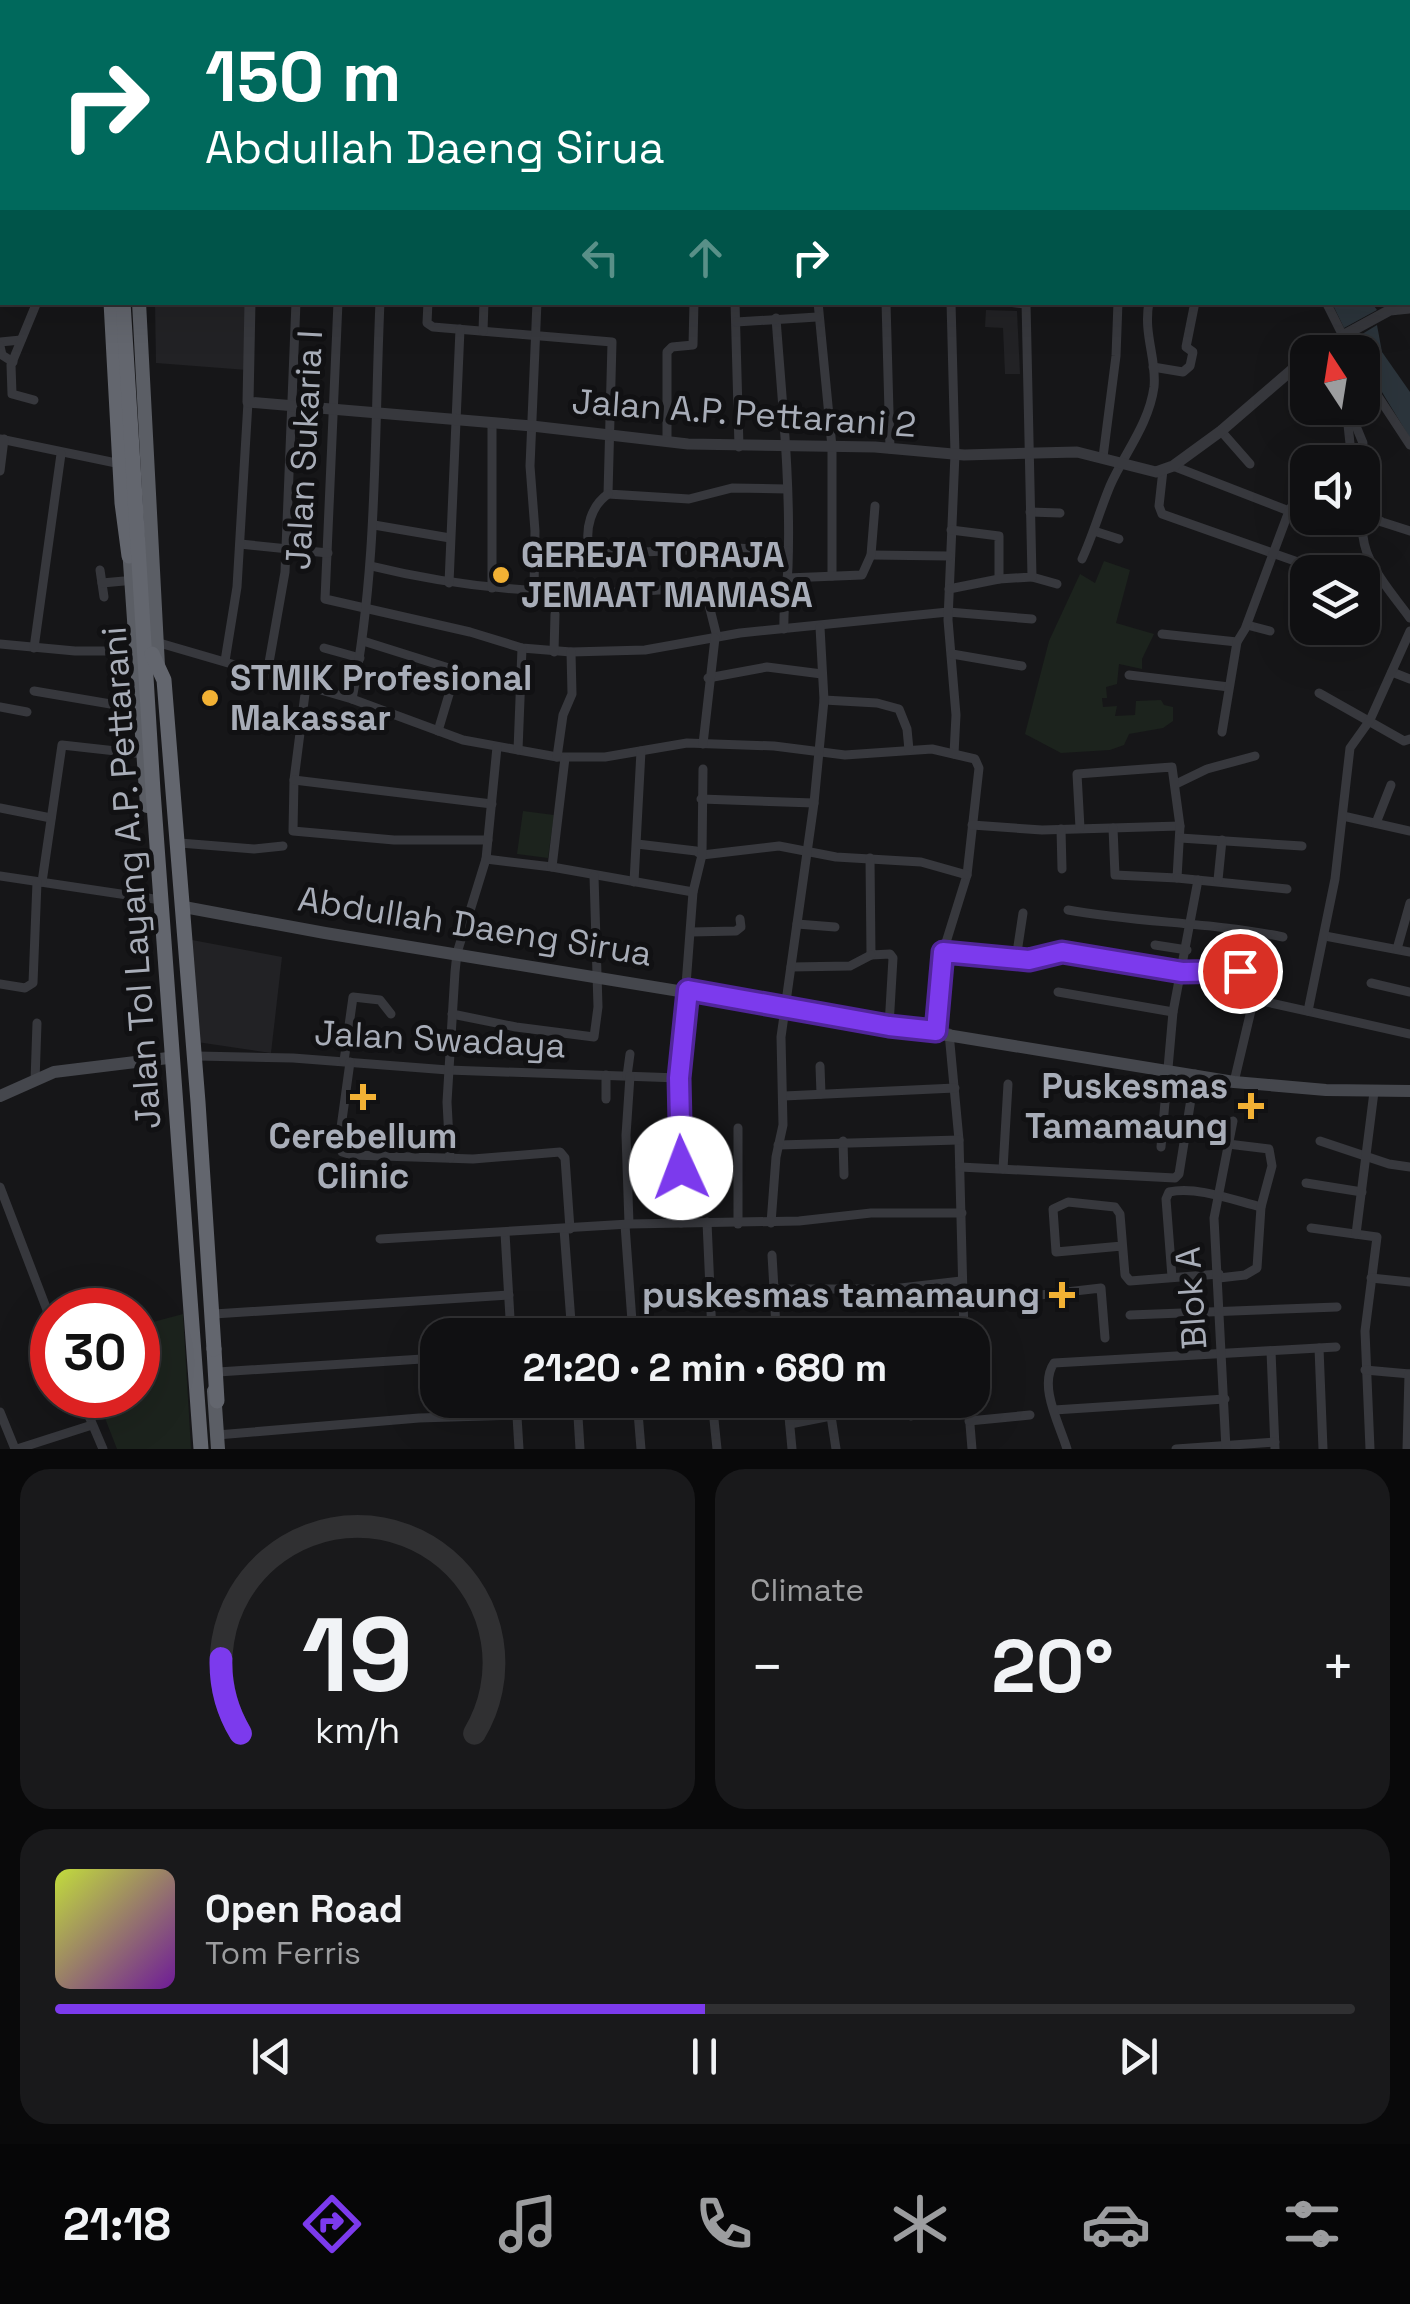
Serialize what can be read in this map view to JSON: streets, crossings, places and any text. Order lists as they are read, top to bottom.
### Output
{
  "streets": {
    "highway": ["Jalan Tol Layang A.P. Pettarani"],
    "main road": ["Abdullah Daeng Sirua"],
    "street": [
      "Jalan A.P. Pettarani 2",
      "Jalan Sukaria I",
      "Jalan Swadaya",
      "Blok A"
    ]
  },
  "crossings": [
    ["Jalan A.P. Pettarani 2", "Jalan Sukaria I"]
  ],
  "places": {
    "other": ["GEREJA TORAJA JEMAAT MAMASA", "STMIK Profesional Makassar"],
    "health": ["Cerebellum Clinic", "Puskesmas Tamamaung", "puskesmas tamamaung"]
  },
  "north": "top",
  "page": {
    "turn": ["150 m", "Abdullah Daeng Sirua"],
    "limit": "30",
    "trip": "21:20 · 2 min · 680 m",
    "tile": "Climate",
    "heat": ["−", "20°", "+"],
    "song": ["Open Road", "Tom Ferris"],
    "tabs": "21:18",
    "gauge": ["19", "km/h"]
  }
}
